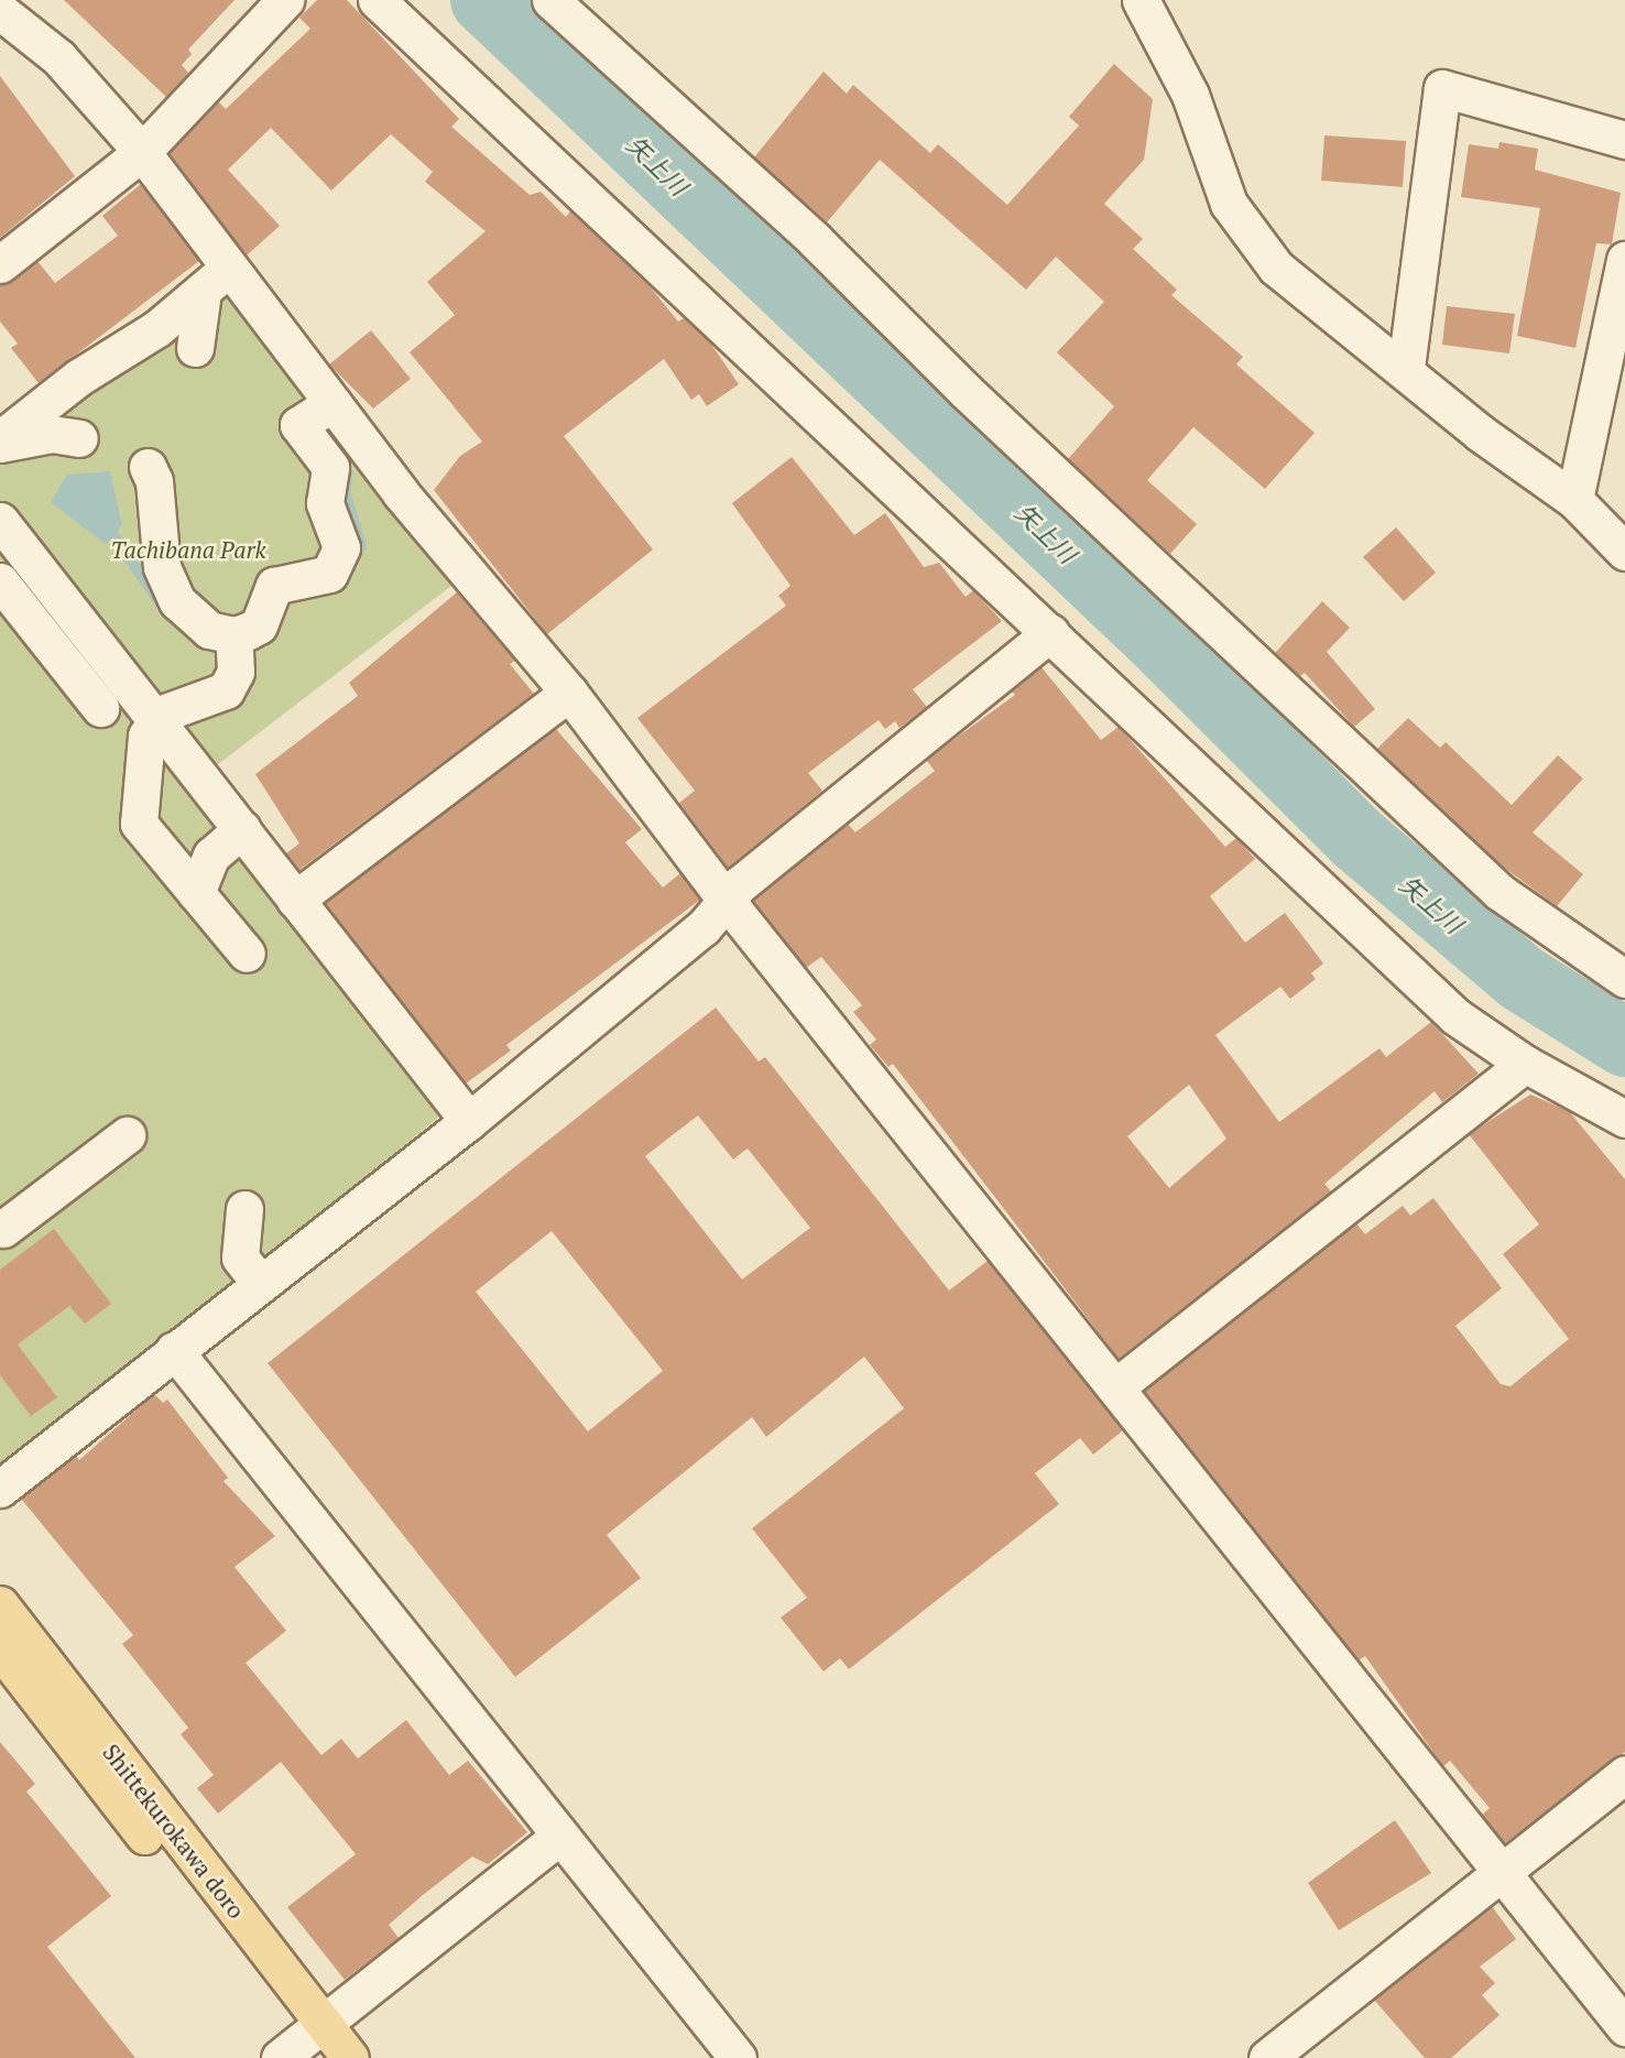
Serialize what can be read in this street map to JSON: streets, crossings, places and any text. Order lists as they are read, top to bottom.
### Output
{
  "streets": {
    "main road": ["Shittekurokawa doro"]
  },
  "water": ["矢上川"],
  "parks": ["Tachibana Park"]
}
